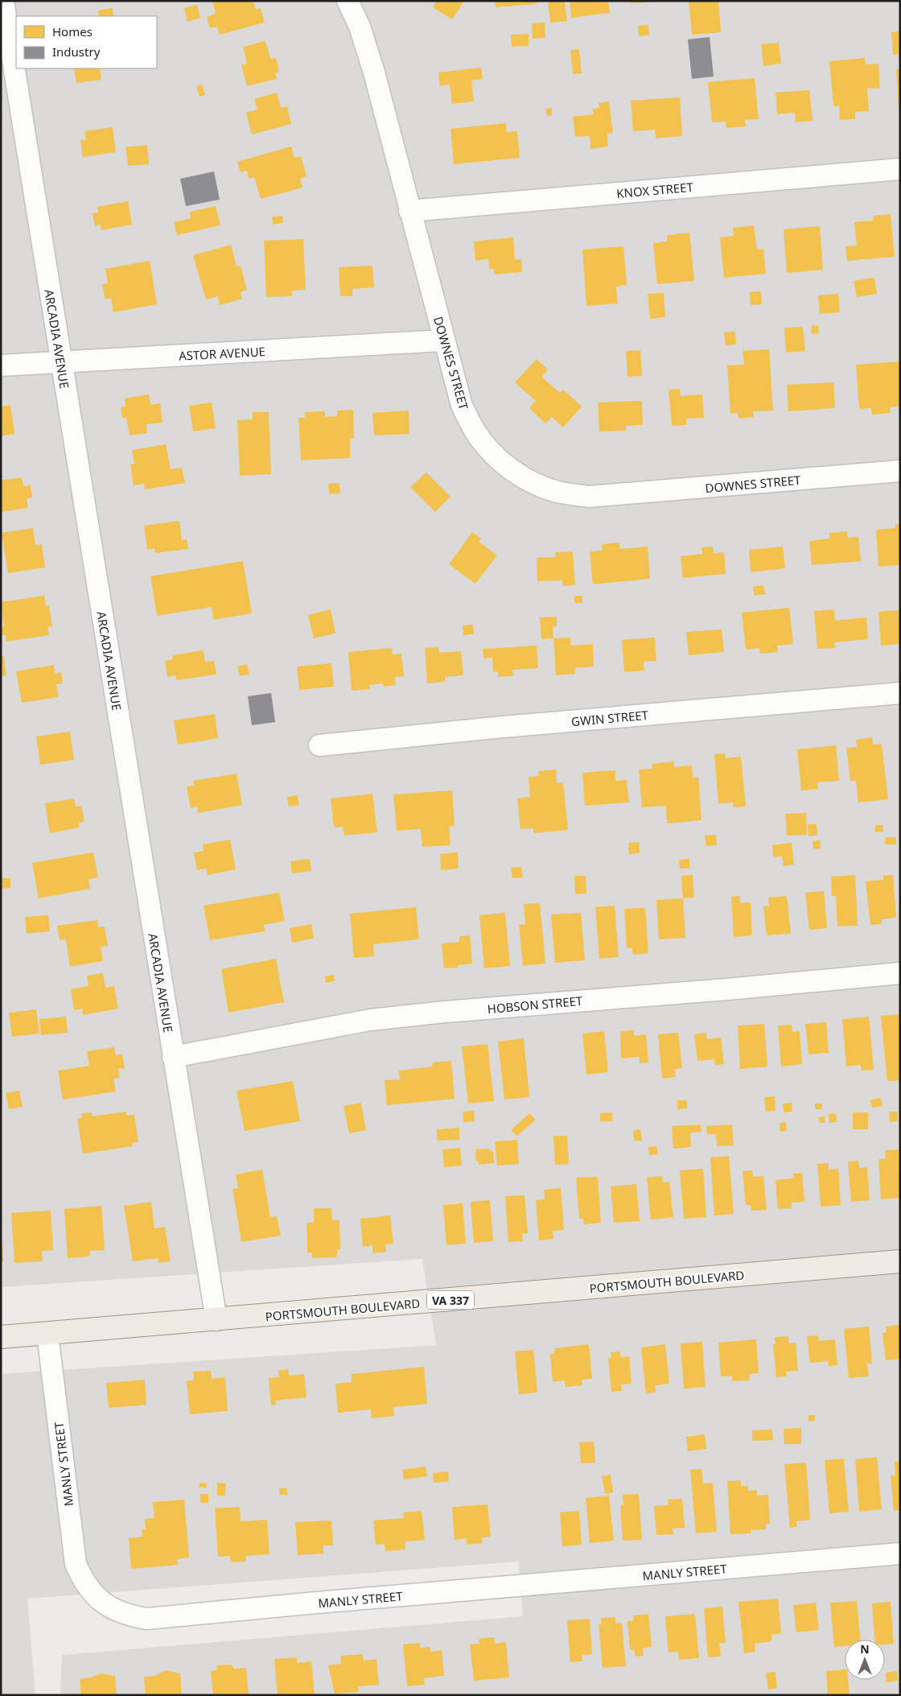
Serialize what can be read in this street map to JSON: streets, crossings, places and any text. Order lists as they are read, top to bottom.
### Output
{
  "streets": {
    "main road": ["PORTSMOUTH BOULEVARD", "VA 337"],
    "street": [
      "KNOX STREET",
      "ARCADIA AVENUE",
      "ASTOR AVENUE",
      "DOWNES STREET",
      "GWIN STREET",
      "HOBSON STREET",
      "MANLY STREET"
    ]
  },
  "crossings": [
    ["KNOX STREET", "DOWNES STREET"],
    ["ARCADIA AVENUE", "ASTOR AVENUE"],
    ["ARCADIA AVENUE", "HOBSON STREET"],
    ["ARCADIA AVENUE", "PORTSMOUTH BOULEVARD"],
    ["ASTOR AVENUE", "DOWNES STREET"],
    ["PORTSMOUTH BOULEVARD", "MANLY STREET"]
  ],
  "legend": ["Homes", "Industry"],
  "north": "top"
}
